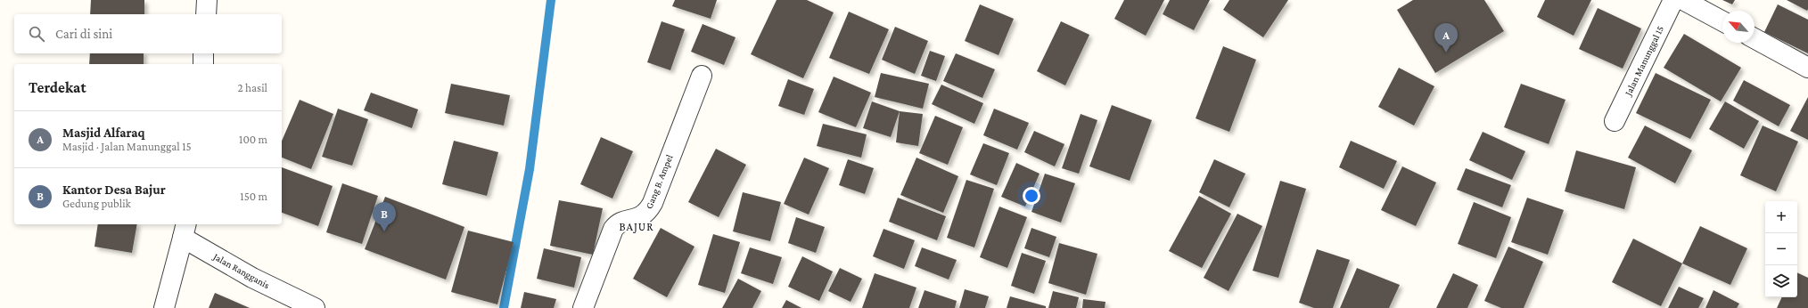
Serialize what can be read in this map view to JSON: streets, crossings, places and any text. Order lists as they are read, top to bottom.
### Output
{
  "streets": {
    "street": ["Jalan Manunggal 15", "Gang B. Ampel", "Jalan Rangganis"]
  },
  "districts": ["BAJUR"],
  "north": "top left",
  "page": {
    "search": "Cari di sini",
    "pins": ["A", "B"],
    "heading": ["Terdekat", "2 hasil"],
    "list": [
      {
        "mark": "A",
        "name": "Masjid Alfaraq",
        "note": "Masjid · Jalan Manunggal 15",
        "value": "100 m"
      },
      {
        "mark": "B",
        "name": "Kantor Desa Bajur",
        "note": "Gedung publik",
        "value": "150 m"
      }
    ],
    "map_buttons": ["+", "−"]
  }
}
